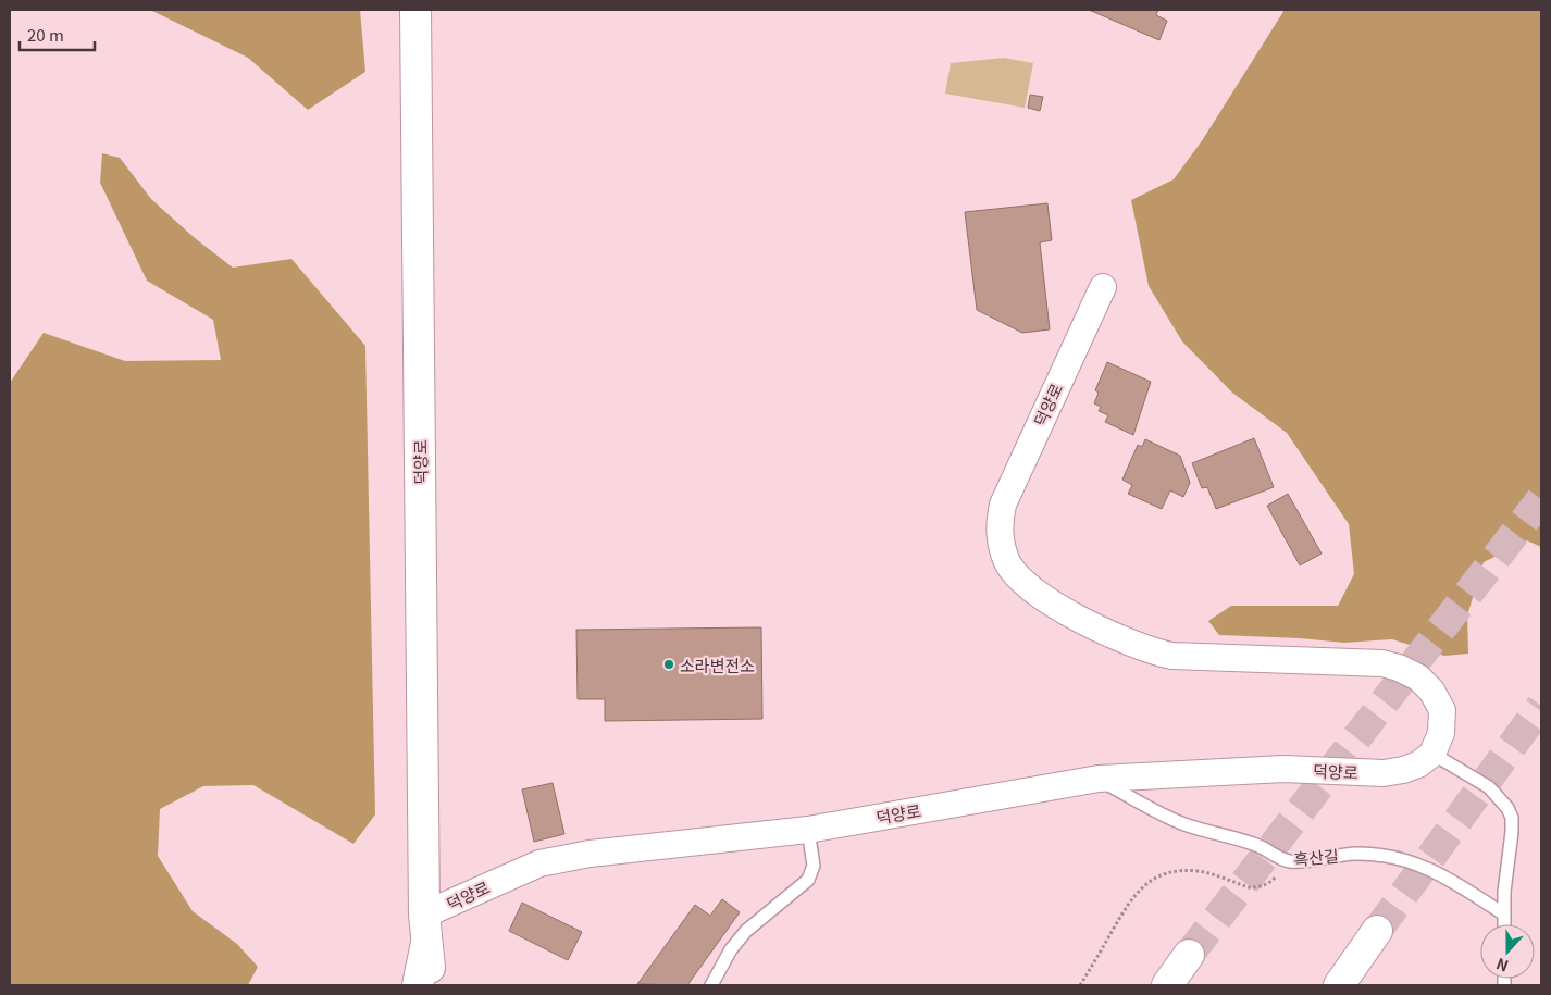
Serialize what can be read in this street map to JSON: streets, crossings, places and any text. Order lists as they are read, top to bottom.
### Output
{
  "streets": {
    "street": ["덕양로"],
    "lane": ["흑산길"]
  },
  "crossings": [
    ["덕양로", "흑산길"]
  ],
  "places": ["소라변전소"],
  "scale_bar": "20 m",
  "north": "bottom"
}
